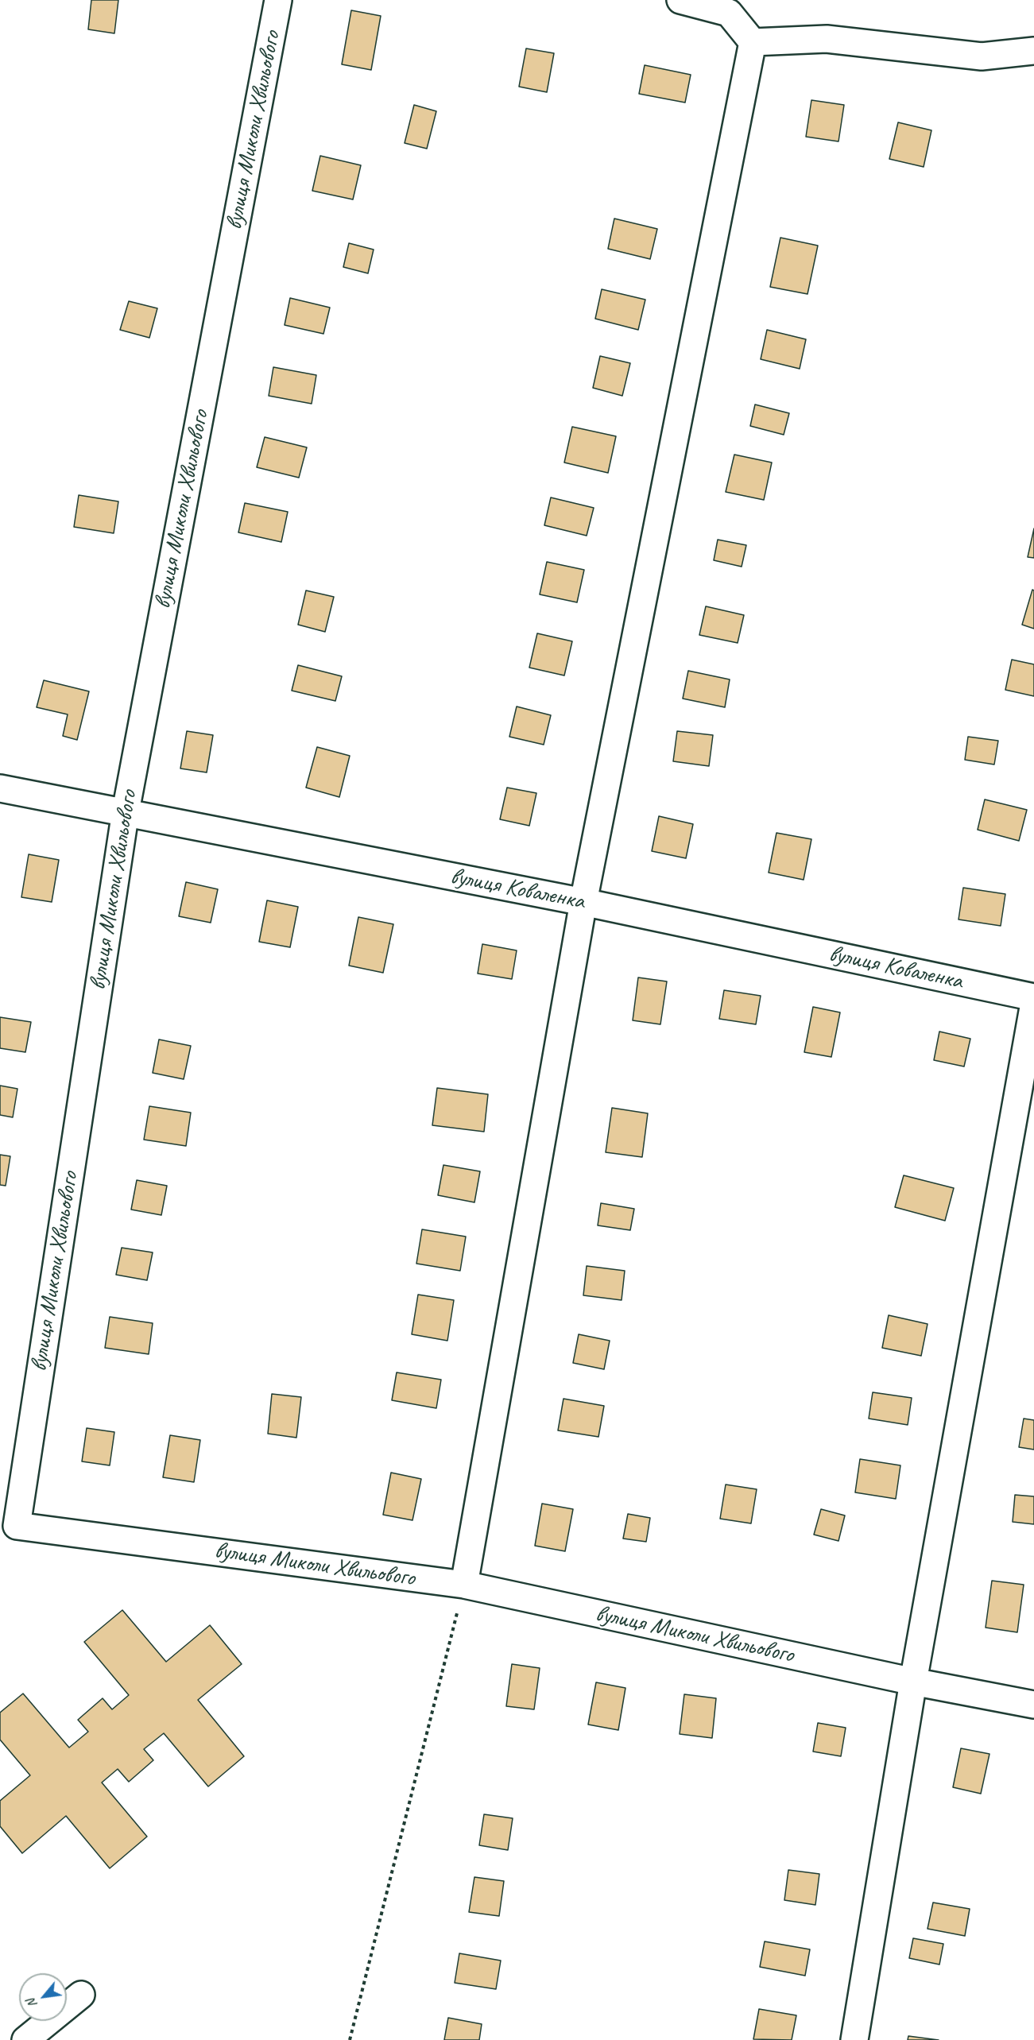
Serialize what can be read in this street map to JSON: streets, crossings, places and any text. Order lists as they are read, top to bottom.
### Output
{
  "streets": {
    "street": ["вулиця Миколи Хвильового", "вулиця Коваленка"]
  },
  "crossings": [
    ["вулиця Миколи Хвильового", "вулиця Коваленка"]
  ],
  "north": "bottom left"
}
